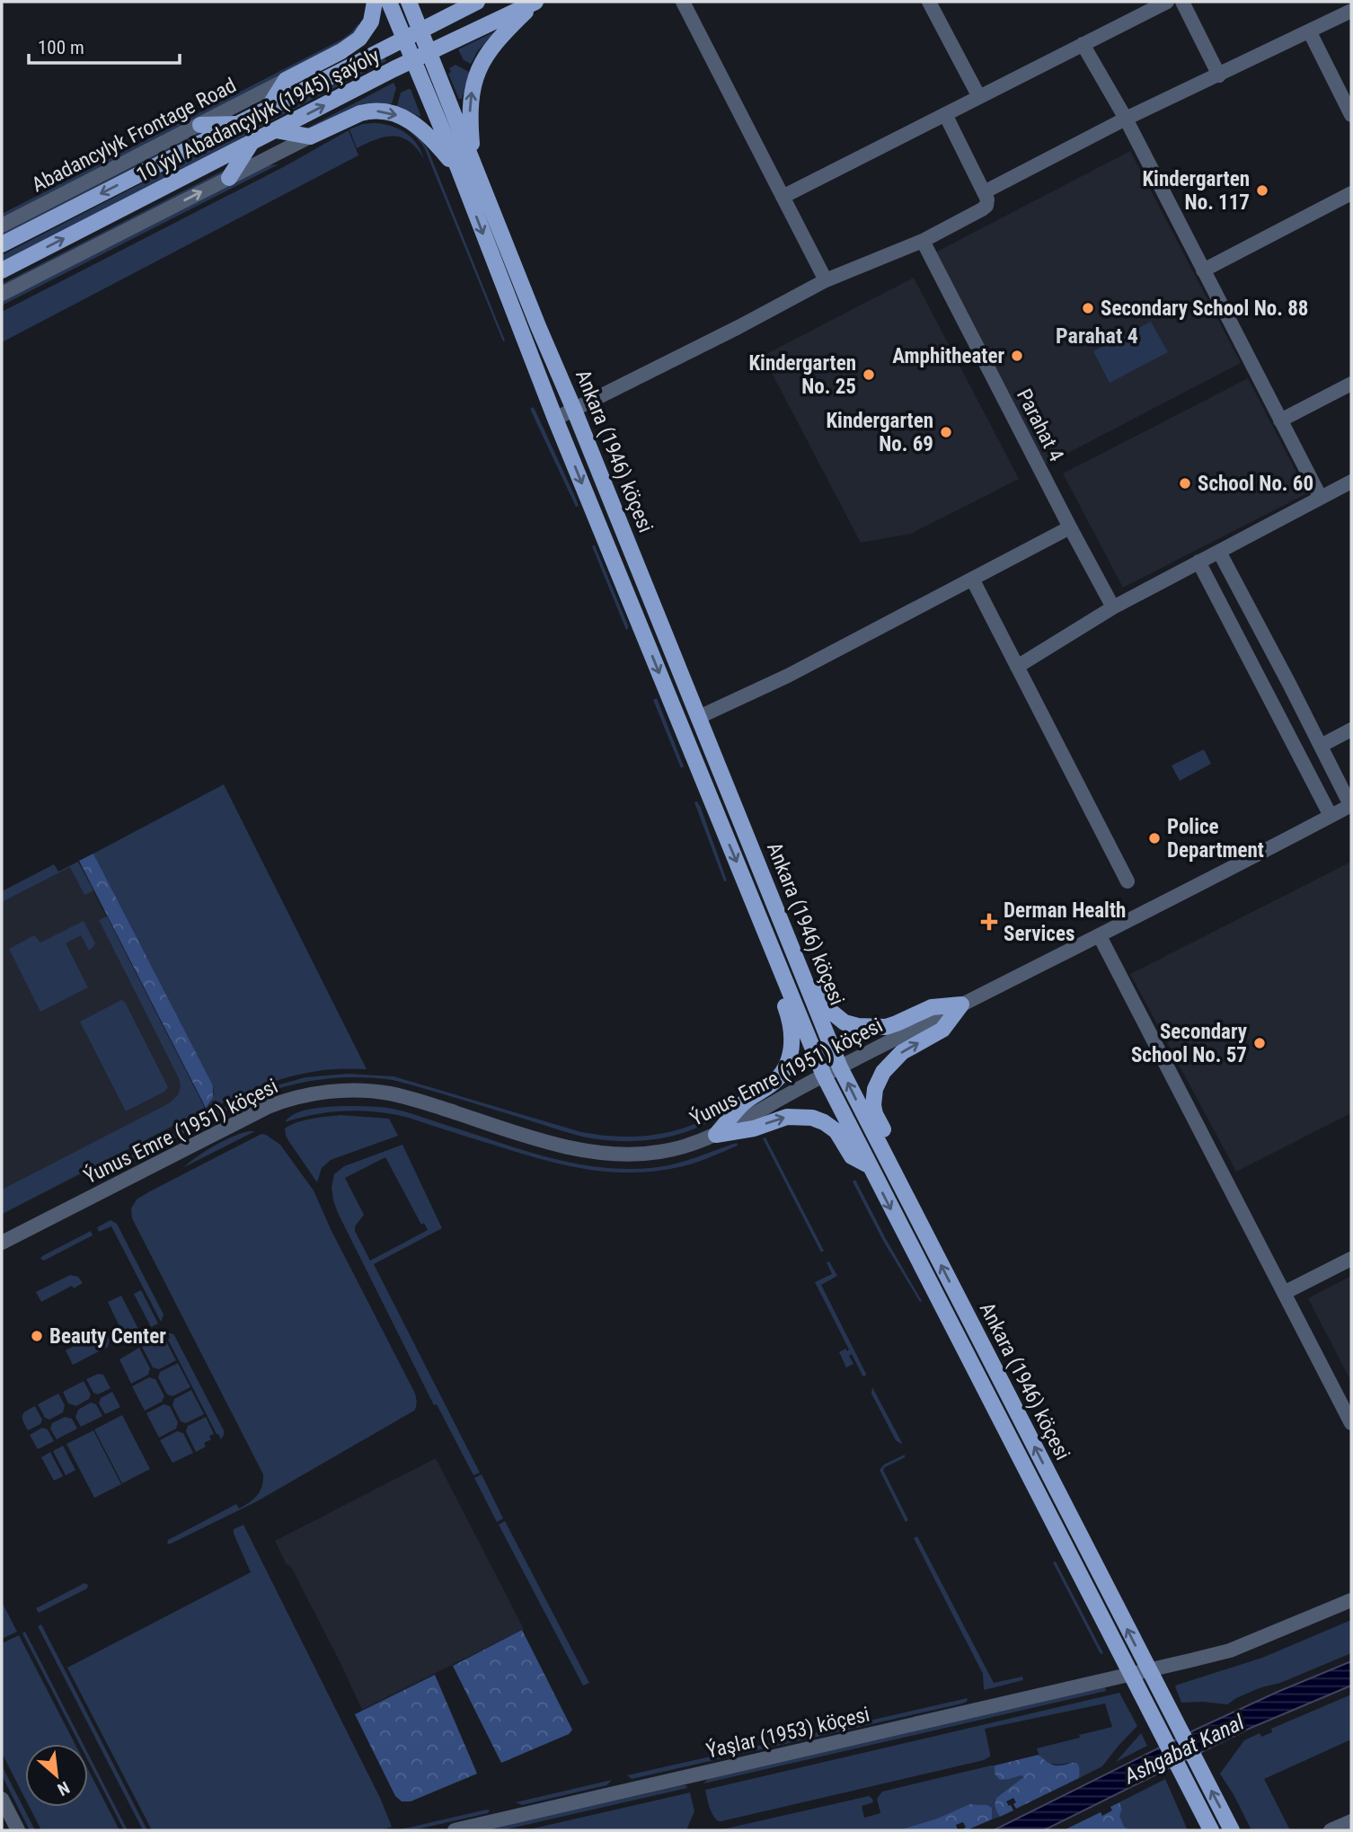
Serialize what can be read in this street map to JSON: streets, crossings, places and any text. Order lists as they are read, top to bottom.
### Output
{
  "streets": {
    "main road": ["10 ýyl Abadançylyk (1945) şaýoly", "Ankara (1946) köçesi"],
    "street": [
      "Abadancylyk Frontage Road",
      "Parahat 4",
      "Ýunus Emre (1951) köçesi",
      "Ýaşlar (1953) köçesi"
    ]
  },
  "crossings": [
    ["10 ýyl Abadançylyk (1945) şaýoly", "Ankara (1946) köçesi"],
    ["Ankara (1946) köçesi", "Ýunus Emre (1951) köçesi"],
    ["Ankara (1946) köçesi", "Ýaşlar (1953) köçesi"]
  ],
  "districts": ["Parahat 4"],
  "water": ["Ashgabat Kanal"],
  "places": {
    "other": [
      "Kindergarten No. 117",
      "Secondary School No. 88",
      "Amphitheater",
      "Kindergarten No. 25",
      "Kindergarten No. 69",
      "School No. 60",
      "Police Department",
      "Secondary School No. 57",
      "Beauty Center"
    ],
    "health": ["Derman Health Services"]
  },
  "scale_bar": "100 m",
  "north": "bottom right"
}
